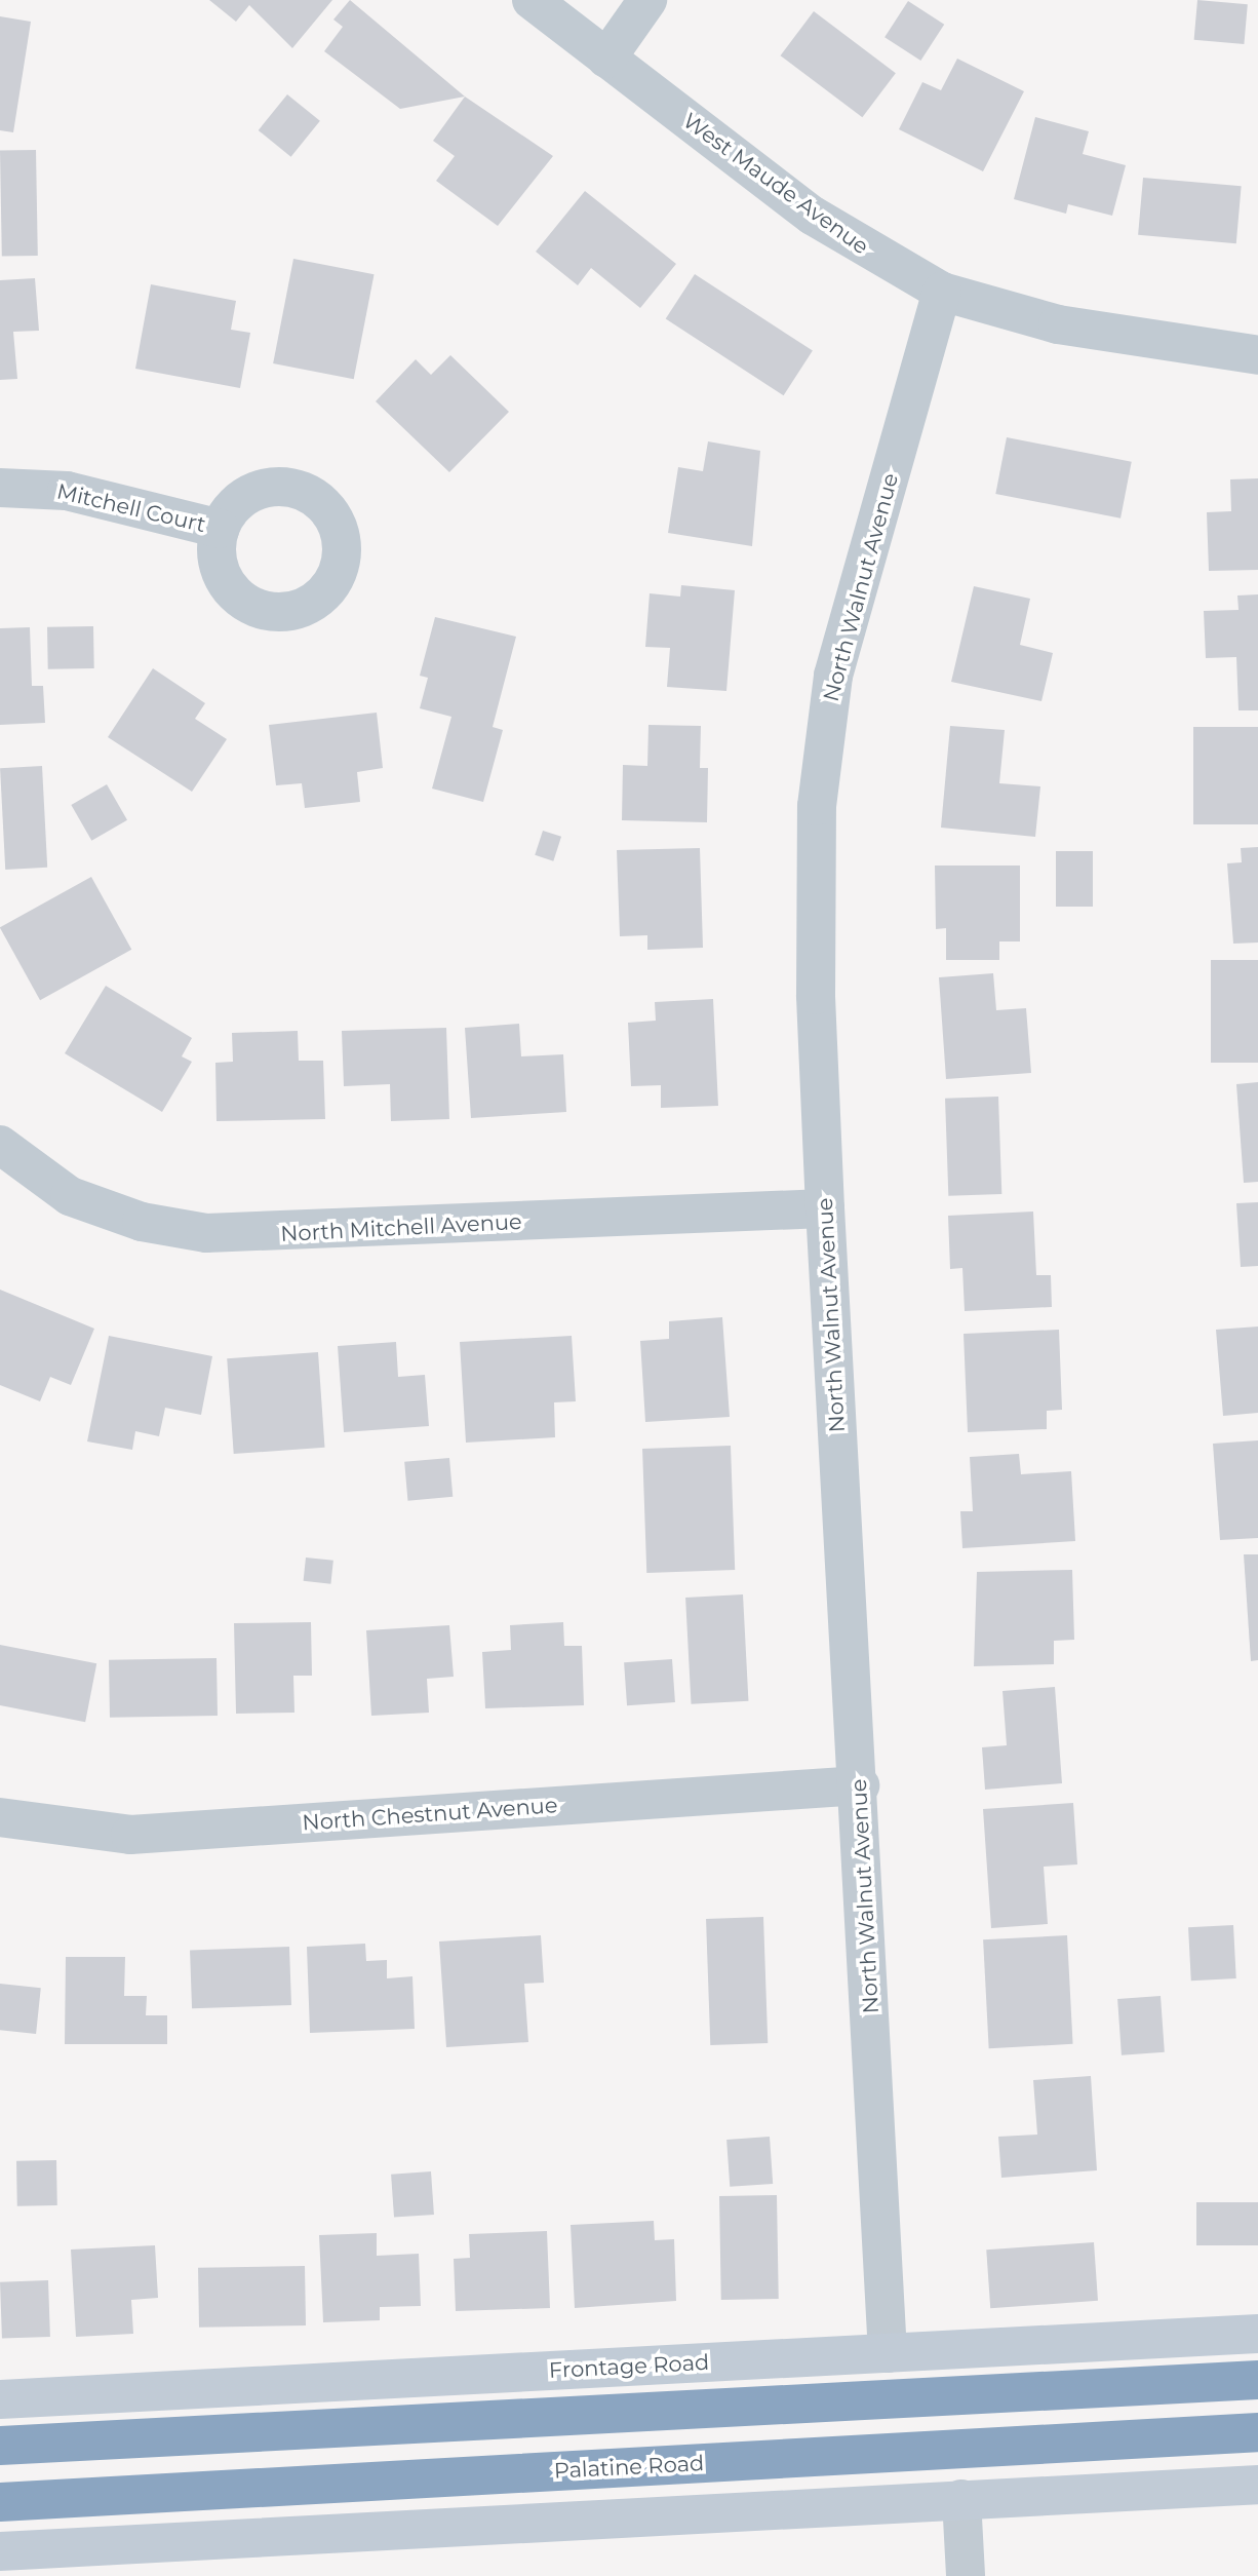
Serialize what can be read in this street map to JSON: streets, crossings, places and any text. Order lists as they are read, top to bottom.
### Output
{
  "streets": {
    "highway": ["Palatine Road"],
    "street": [
      "West Maude Avenue",
      "Mitchell Court",
      "North Walnut Avenue",
      "North Mitchell Avenue",
      "North Chestnut Avenue",
      "Frontage Road"
    ]
  },
  "crossings": [
    ["West Maude Avenue", "North Walnut Avenue"],
    ["North Walnut Avenue", "North Mitchell Avenue"],
    ["North Walnut Avenue", "North Chestnut Avenue"],
    ["North Walnut Avenue", "Frontage Road"]
  ]
}
